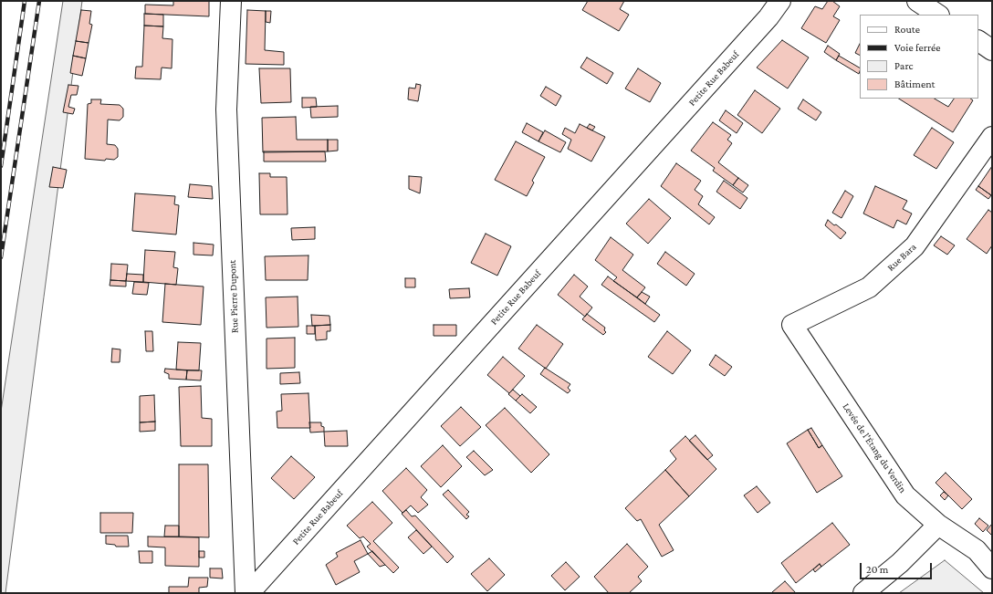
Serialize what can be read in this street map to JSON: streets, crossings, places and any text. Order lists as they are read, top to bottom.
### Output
{
  "streets": {
    "street": [
      "Petite Rue Babeuf",
      "Rue Bara",
      "Rue Pierre Dupont",
      "Levée de l'Étang du Verdin"
    ]
  },
  "crossings": [
    ["Rue Bara", "Levée de l'Étang du Verdin"]
  ],
  "legend": [
    "Route",
    "Voie ferrée",
    "Parc",
    "Bâtiment"
  ],
  "scale_bar": "20 m"
}
